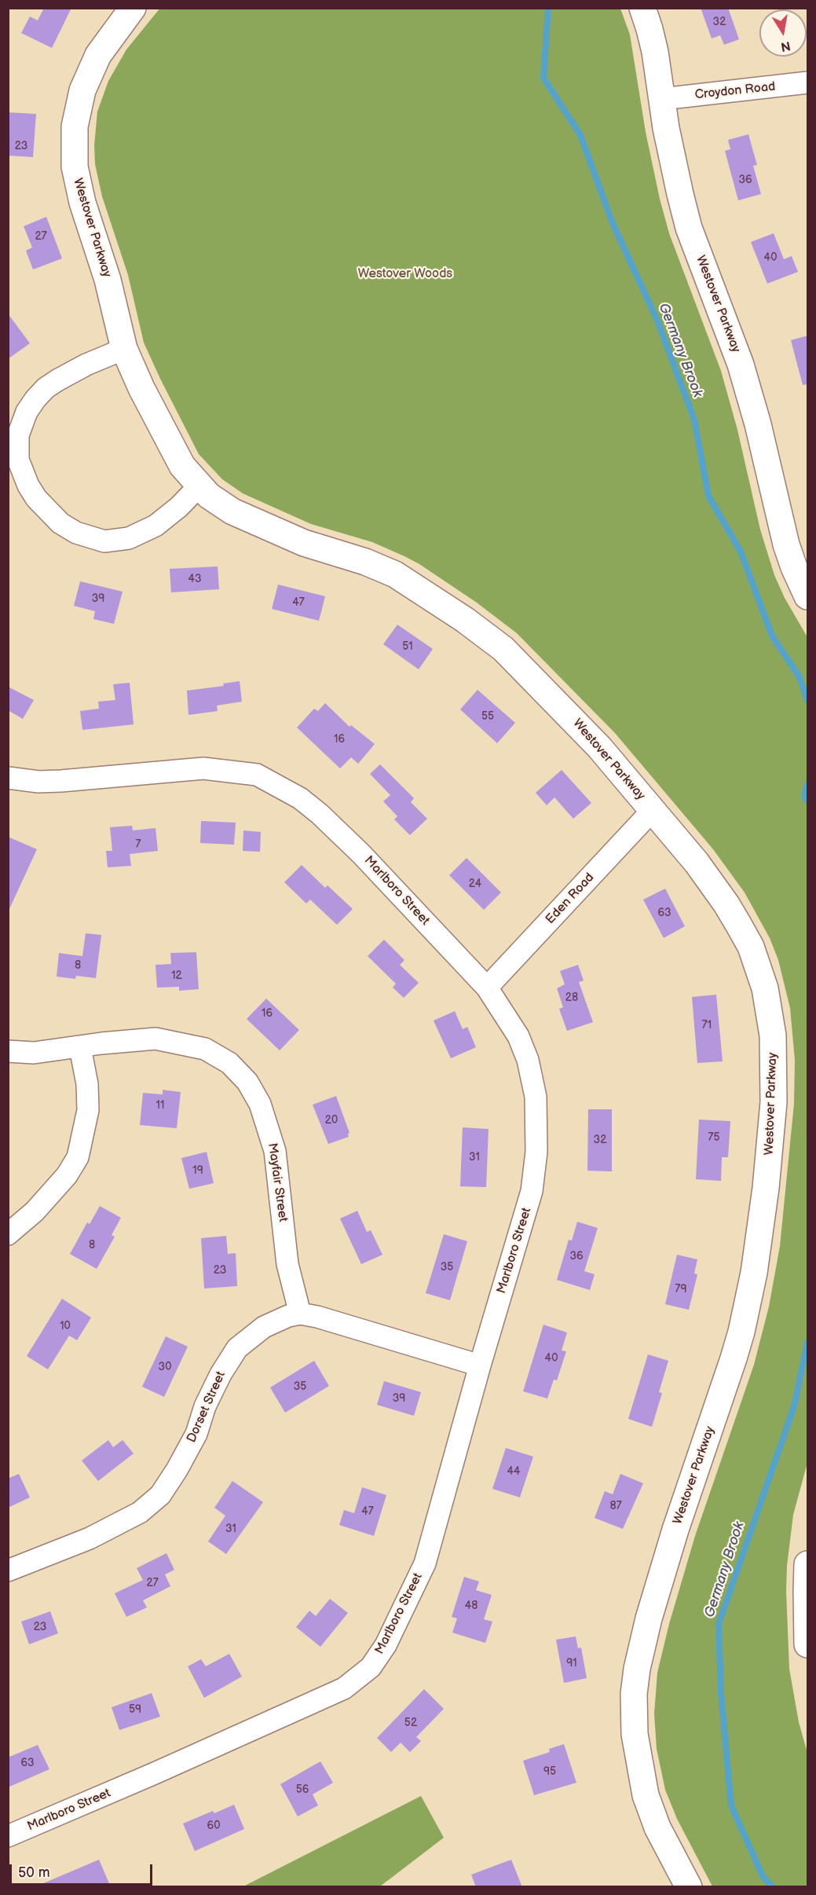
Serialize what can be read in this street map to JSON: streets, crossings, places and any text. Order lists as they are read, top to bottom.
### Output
{
  "streets": {
    "street": [
      "Croydon Road",
      "Westover Parkway",
      "Marlboro Street",
      "Eden Road",
      "Mayfair Street",
      "Dorset Street"
    ]
  },
  "crossings": [
    ["Croydon Road", "Westover Parkway"],
    ["Westover Parkway", "Eden Road"],
    ["Marlboro Street", "Eden Road"],
    ["Marlboro Street", "Dorset Street"],
    ["Mayfair Street", "Dorset Street"]
  ],
  "water": ["Germany Brook"],
  "parks": ["Westover Woods"],
  "house_numbers": [
    "32",
    "23",
    "36",
    "27",
    "40",
    "43",
    "39",
    "47",
    "51",
    "55",
    "16",
    "7",
    "24",
    "63",
    "8",
    "12",
    "28",
    "16",
    "71",
    "11",
    "20",
    "75",
    "32",
    "31",
    "19",
    "8",
    "36",
    "35",
    "23",
    "79",
    "10",
    "40",
    "30",
    "35",
    "39",
    "44",
    "87",
    "47",
    "31",
    "27",
    "48",
    "23",
    "91",
    "59",
    "52",
    "63",
    "95",
    "56",
    "60"
  ],
  "scale_bar": "50 m",
  "north": "bottom"
}
